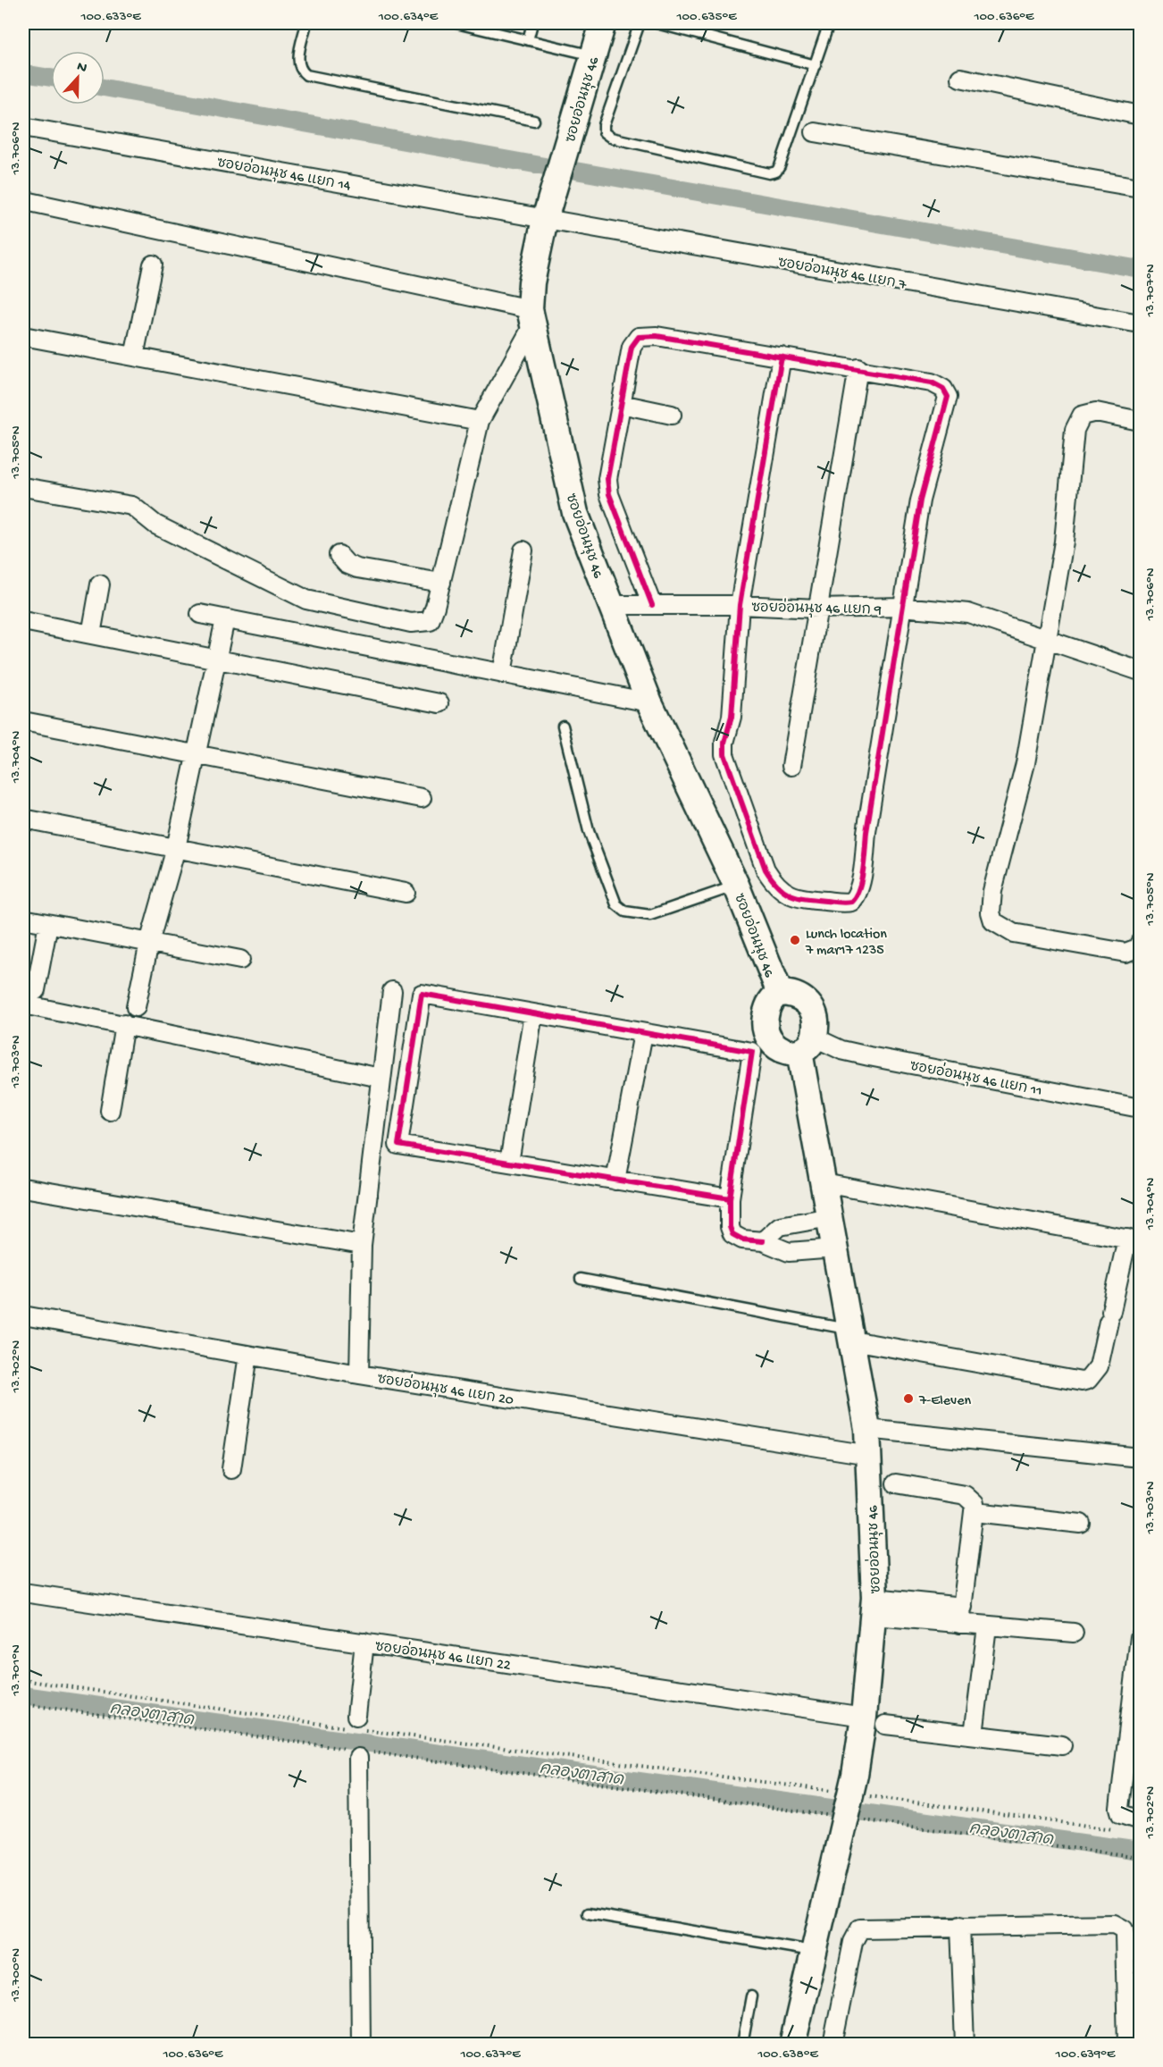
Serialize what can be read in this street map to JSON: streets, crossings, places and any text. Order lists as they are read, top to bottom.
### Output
{
  "streets": {
    "street": [
      "ซอยอ่อนนุช 46",
      "ซอยอ่อนนุช 46 แยก 14",
      "ซอยอ่อนนุช 46 แยก 7",
      "ซอยอ่อนนุช 46 แยก 9",
      "ซอยอ่อนนุช 46 แยก 11",
      "ซอยอ่อนนุช 46 แยก 20",
      "ซอยอ่อนนุช 46 แยก 22"
    ]
  },
  "crossings": [
    ["ซอยอ่อนนุช 46", "ซอยอ่อนนุช 46 แยก 14"],
    ["ซอยอ่อนนุช 46", "ซอยอ่อนนุช 46 แยก 7"],
    ["ซอยอ่อนนุช 46", "ซอยอ่อนนุช 46 แยก 9"],
    ["ซอยอ่อนนุช 46", "ซอยอ่อนนุช 46 แยก 11"],
    ["ซอยอ่อนนุช 46", "ซอยอ่อนนุช 46 แยก 20"],
    ["ซอยอ่อนนุช 46", "ซอยอ่อนนุช 46 แยก 22"],
    ["ซอยอ่อนนุช 46 แยก 14", "ซอยอ่อนนุช 46 แยก 7"]
  ],
  "water": ["คลองตาสาด"],
  "places": ["Lunch location 7 mar17 1235", "7-Eleven"],
  "north": "top",
  "coordinates": [
    "100.633°E",
    "100.634°E",
    "100.635°E",
    "100.636°E",
    "13.706°N",
    "13.707°N",
    "13.705°N",
    "13.704°N",
    "13.703°N",
    "13.702°N",
    "13.701°N",
    "13.700°N",
    "100.637°E",
    "100.638°E",
    "100.639°E"
  ]
}
